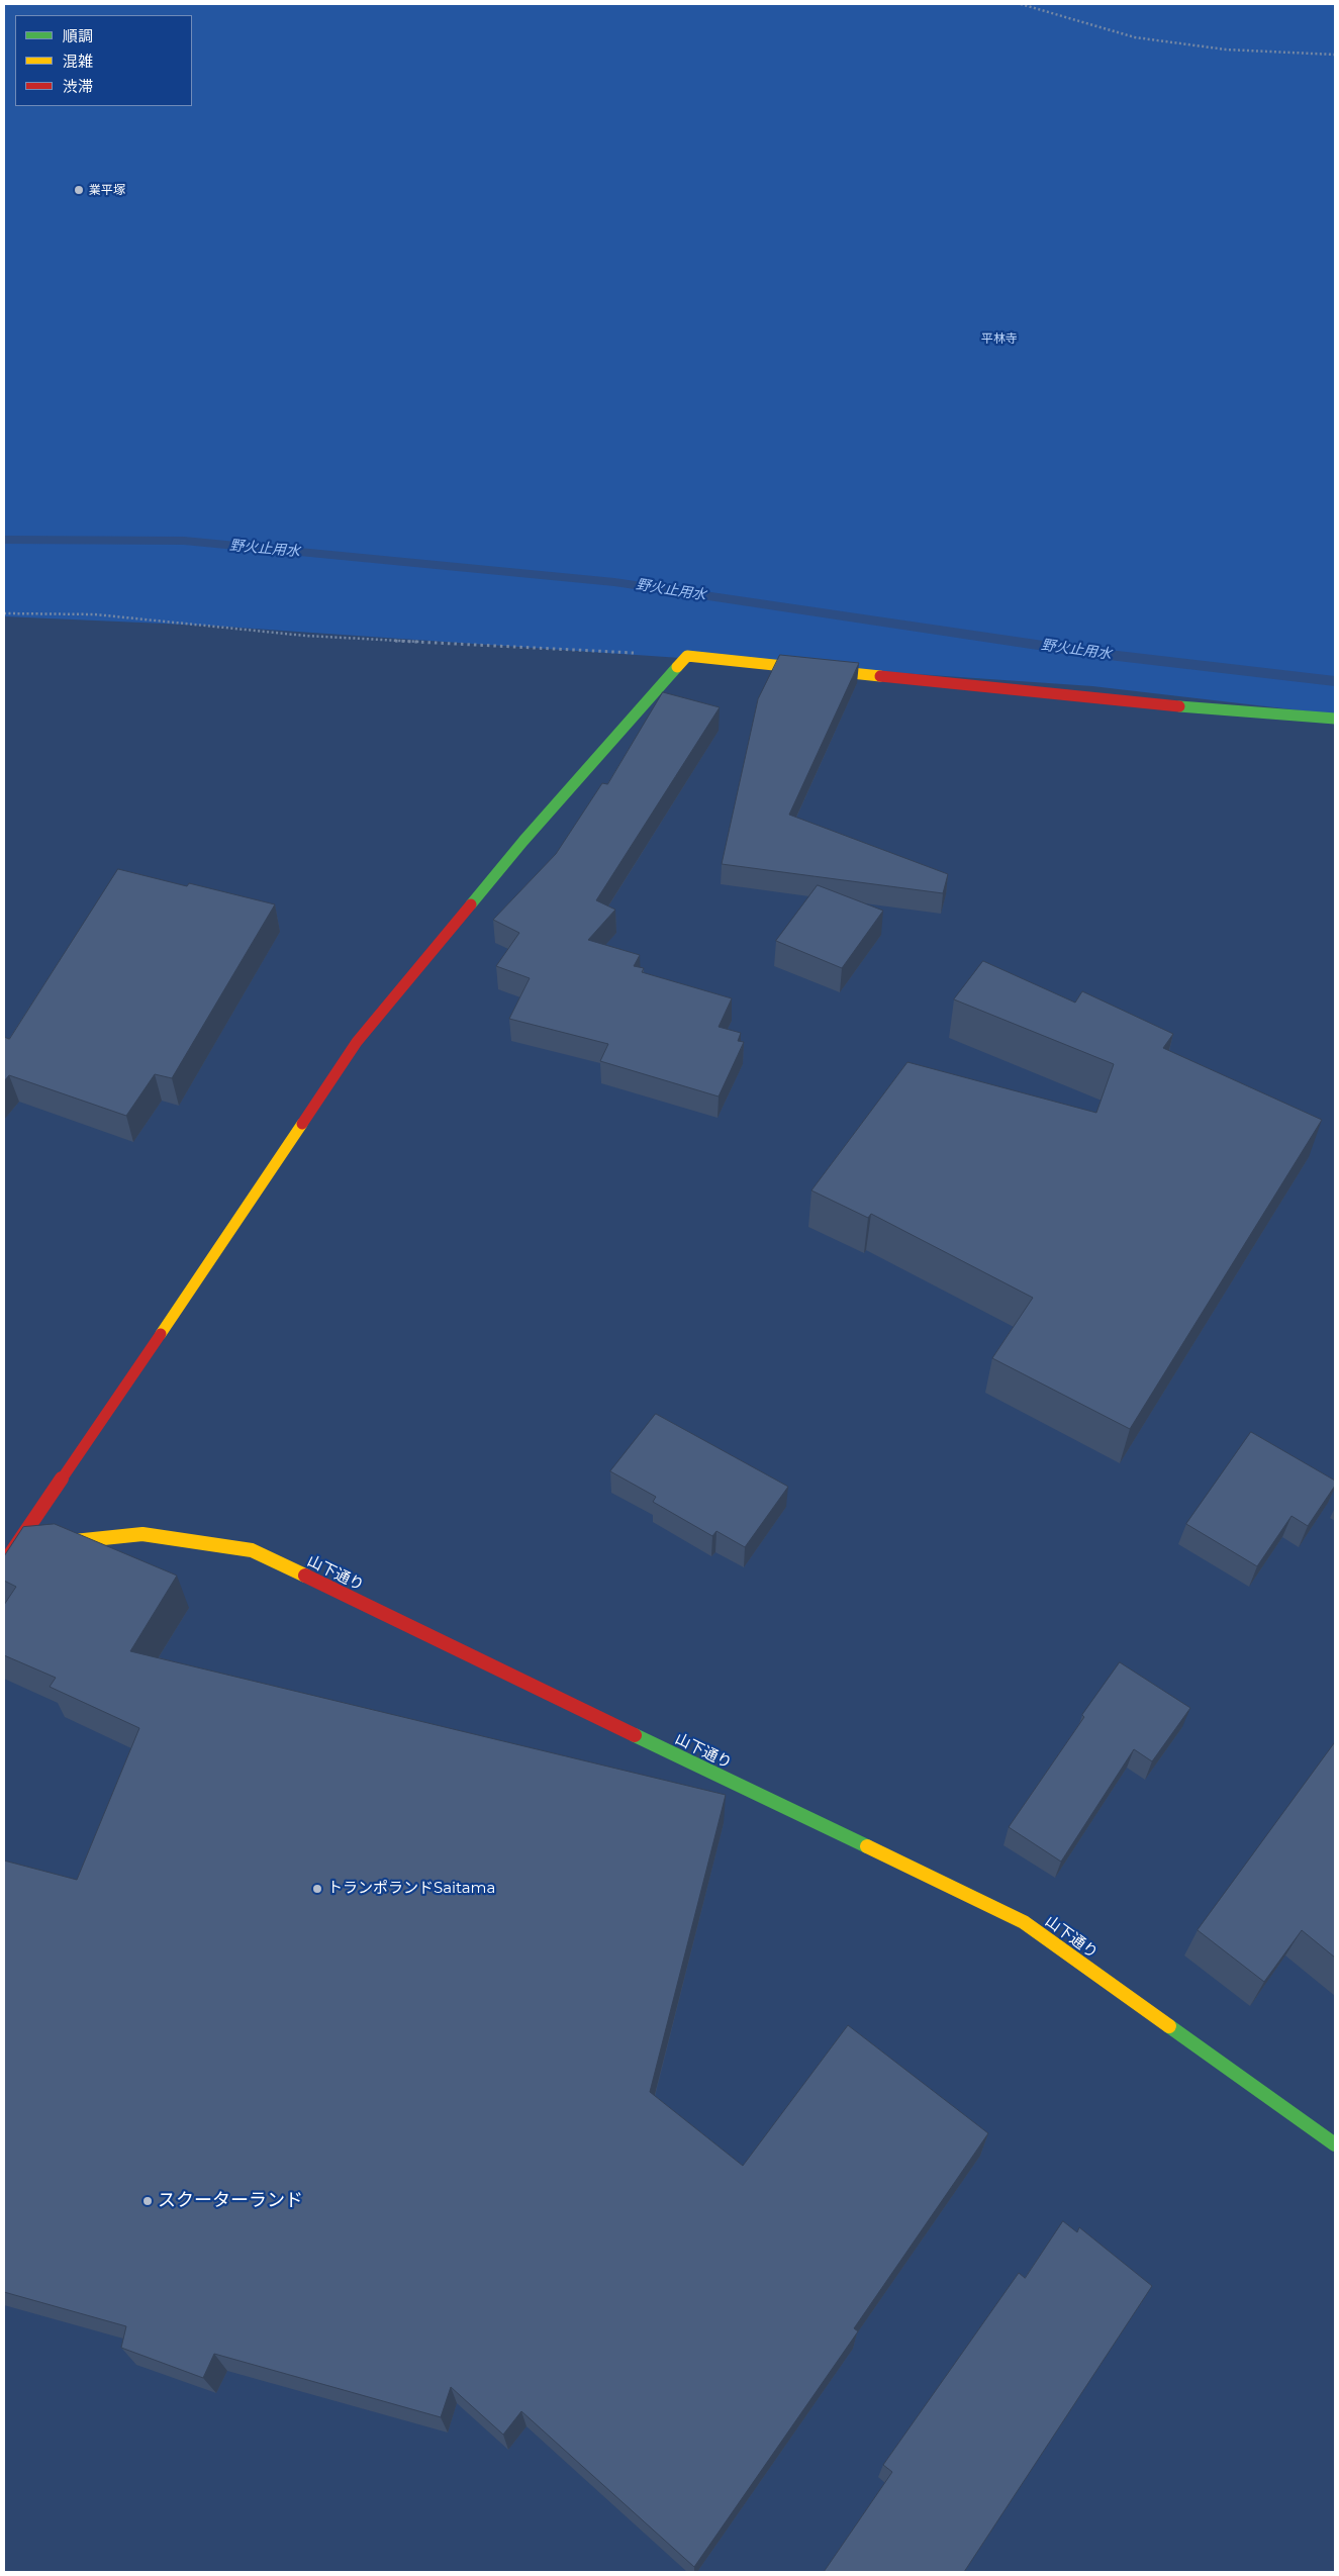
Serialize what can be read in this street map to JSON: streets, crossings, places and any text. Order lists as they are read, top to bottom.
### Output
{
  "streets": {
    "street": ["山下通り"]
  },
  "water": ["野火止用水"],
  "parks": ["平林寺"],
  "places": ["業平塚", "トランポランドSaitama", "スクーターランド"],
  "legend": ["順調", "混雑", "渋滞"]
}
